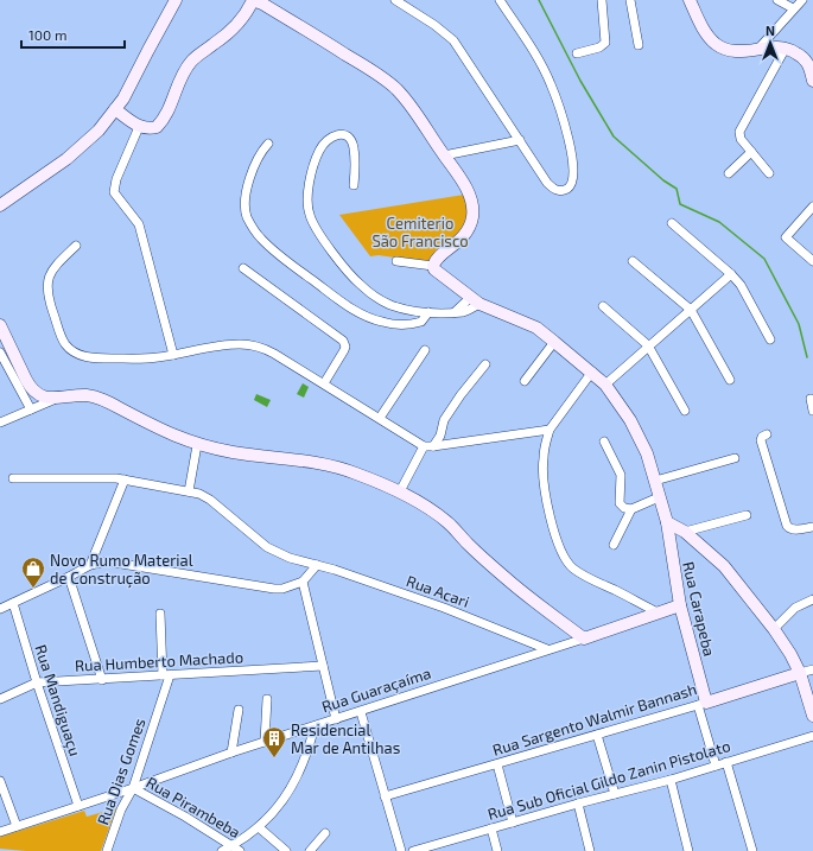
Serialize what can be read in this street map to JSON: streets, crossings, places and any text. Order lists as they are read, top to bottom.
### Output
{
  "streets": {
    "main road": ["Rua Carapeba", "Rua Guaraçaíma", "Rua Sargento Walmir Bannash"],
    "street": [
      "Rua Acari",
      "Rua Humberto Machado",
      "Rua Mandiguaçu",
      "Rua Dias Gomes",
      "Rua Sub Oficial Gildo Zanin Pistolato",
      "Rua Pirambeba"
    ]
  },
  "crossings": [
    ["Rua Acari", "Rua Guaraçaíma"],
    ["Rua Carapeba", "Rua Guaraçaíma"],
    ["Rua Carapeba", "Rua Sargento Walmir Bannash"],
    ["Rua Carapeba", "Rua Sub Oficial Gildo Zanin Pistolato"],
    ["Rua Humberto Machado", "Rua Mandiguaçu"],
    ["Rua Humberto Machado", "Rua Dias Gomes"],
    ["Rua Guaraçaíma", "Rua Mandiguaçu"],
    ["Rua Guaraçaíma", "Rua Dias Gomes"],
    ["Rua Guaraçaíma", "Rua Pirambeba"],
    ["Rua Dias Gomes", "Rua Pirambeba"]
  ],
  "parks": ["Cemiterio São Francisco"],
  "places": {
    "shop": ["Novo Rumo Material de Construção"],
    "building": ["Residencial Mar de Antilhas"]
  },
  "scale_bar": "100 m",
  "north": "top"
}
